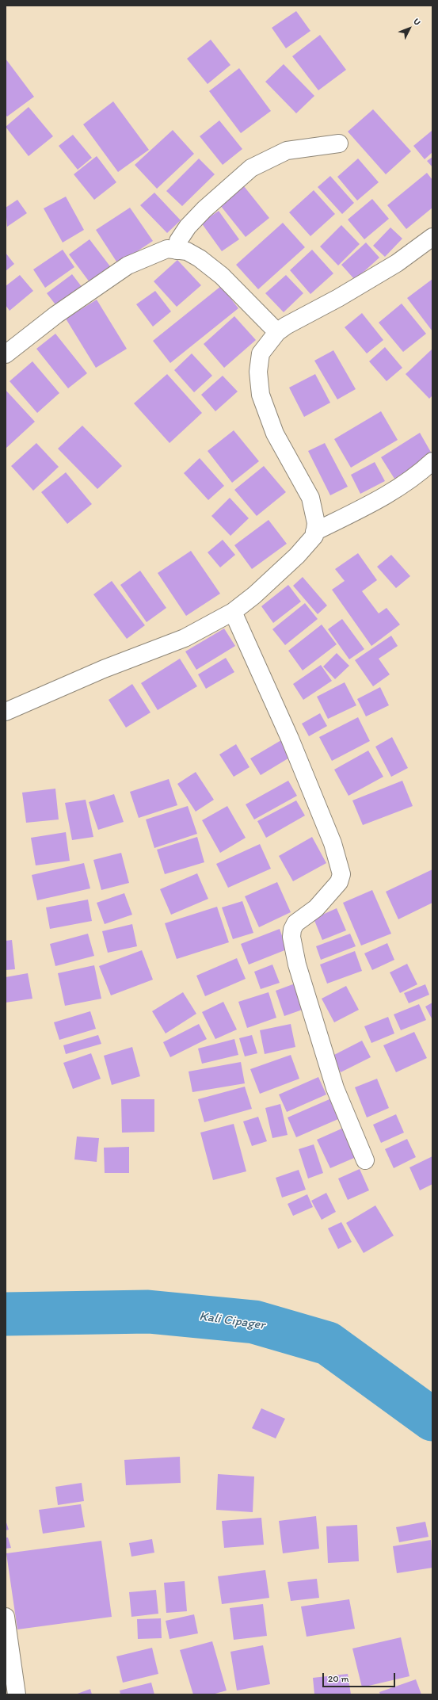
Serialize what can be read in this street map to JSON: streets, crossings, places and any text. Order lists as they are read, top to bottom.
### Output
{
  "water": ["Kali Cipager"],
  "scale_bar": "20 m",
  "north": "top right"
}
